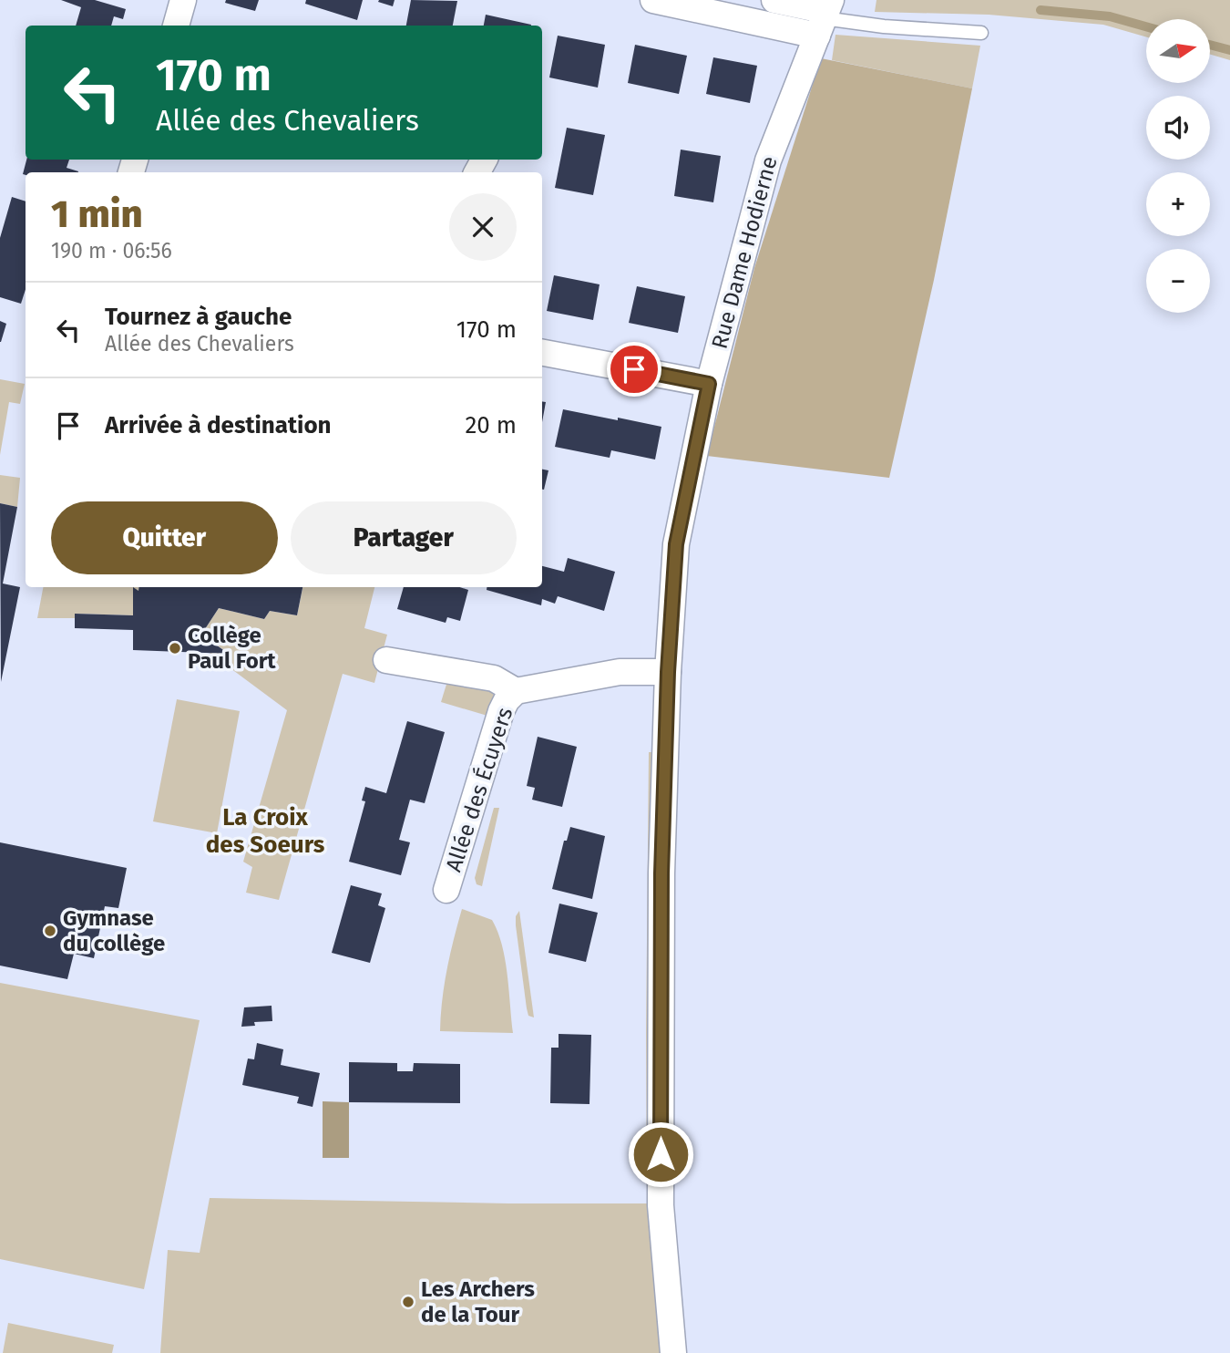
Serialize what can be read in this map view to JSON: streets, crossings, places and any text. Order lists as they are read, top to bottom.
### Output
{
  "streets": {
    "street": ["Rue Dame Hodierne", "Allée des Écuyers"]
  },
  "crossings": [
    ["Rue Dame Hodierne", "Allée des Écuyers"]
  ],
  "districts": ["La Croix des Soeurs"],
  "places": ["Collège Paul Fort", "Gymnase du collège", "Les Archers de la Tour"],
  "north": "right",
  "page": {
    "map_buttons": ["+", "−"],
    "turn": ["170 m", "Allée des Chevaliers"],
    "heading": ["1 min", "190 m · 06:56"],
    "list": [
      {
        "name": "Tournez à gauche",
        "note": "Allée des Chevaliers",
        "value": "170 m"
      },
      {
        "name": "Arrivée à destination",
        "value": "20 m"
      }
    ],
    "buttons": ["Quitter", "Partager"]
  }
}
